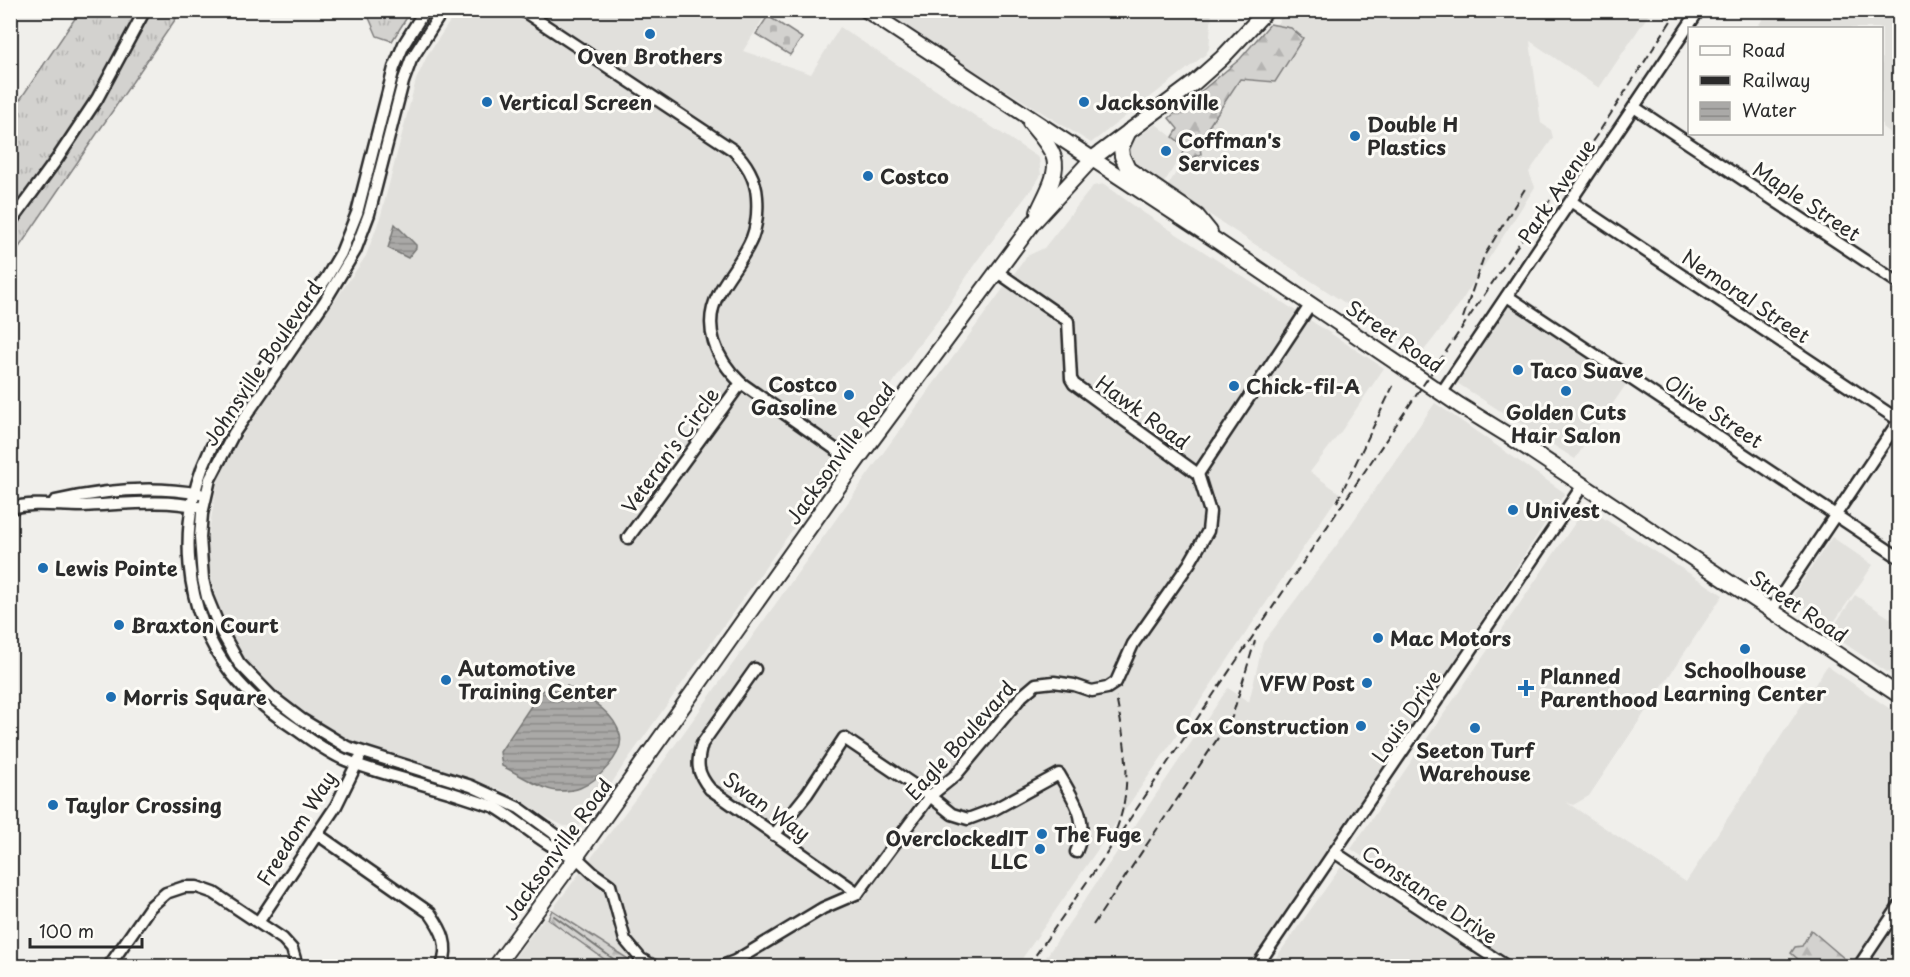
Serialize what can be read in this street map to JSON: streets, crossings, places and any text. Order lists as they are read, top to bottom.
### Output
{
  "streets": {
    "main road": ["Street Road", "Jacksonville Road"],
    "street": [
      "Park Avenue",
      "Maple Street",
      "Nemoral Street",
      "Johnsville Boulevard",
      "Olive Street",
      "Hawk Road",
      "Veteran's Circle",
      "Louis Drive",
      "Eagle Boulevard",
      "Swan Way",
      "Freedom Way",
      "Constance Drive"
    ]
  },
  "crossings": [
    ["Park Avenue", "Maple Street"],
    ["Park Avenue", "Nemoral Street"],
    ["Park Avenue", "Street Road"],
    ["Park Avenue", "Olive Street"],
    ["Street Road", "Jacksonville Road"],
    ["Street Road", "Louis Drive"],
    ["Johnsville Boulevard", "Jacksonville Road"],
    ["Johnsville Boulevard", "Freedom Way"],
    ["Hawk Road", "Jacksonville Road"],
    ["Hawk Road", "Eagle Boulevard"],
    ["Louis Drive", "Constance Drive"],
    ["Eagle Boulevard", "Swan Way"]
  ],
  "places": {
    "other": [
      "Oven Brothers",
      "Vertical Screen",
      "Jacksonville",
      "Double H Plastics",
      "Coffman's Services",
      "Costco",
      "Taco Suave",
      "Chick-fil-A",
      "Golden Cuts Hair Salon",
      "Costco Gasoline",
      "Univest",
      "Lewis Pointe",
      "Braxton Court",
      "Mac Motors",
      "Schoolhouse Learning Center",
      "Automotive Training Center",
      "VFW Post",
      "Morris Square",
      "Cox Construction",
      "Seeton Turf Warehouse",
      "Taylor Crossing",
      "The Fuge",
      "OverclockedIT LLC"
    ],
    "health": ["Planned Parenthood"]
  },
  "legend": ["Road", "Railway", "Water"],
  "scale_bar": "100 m"
}
